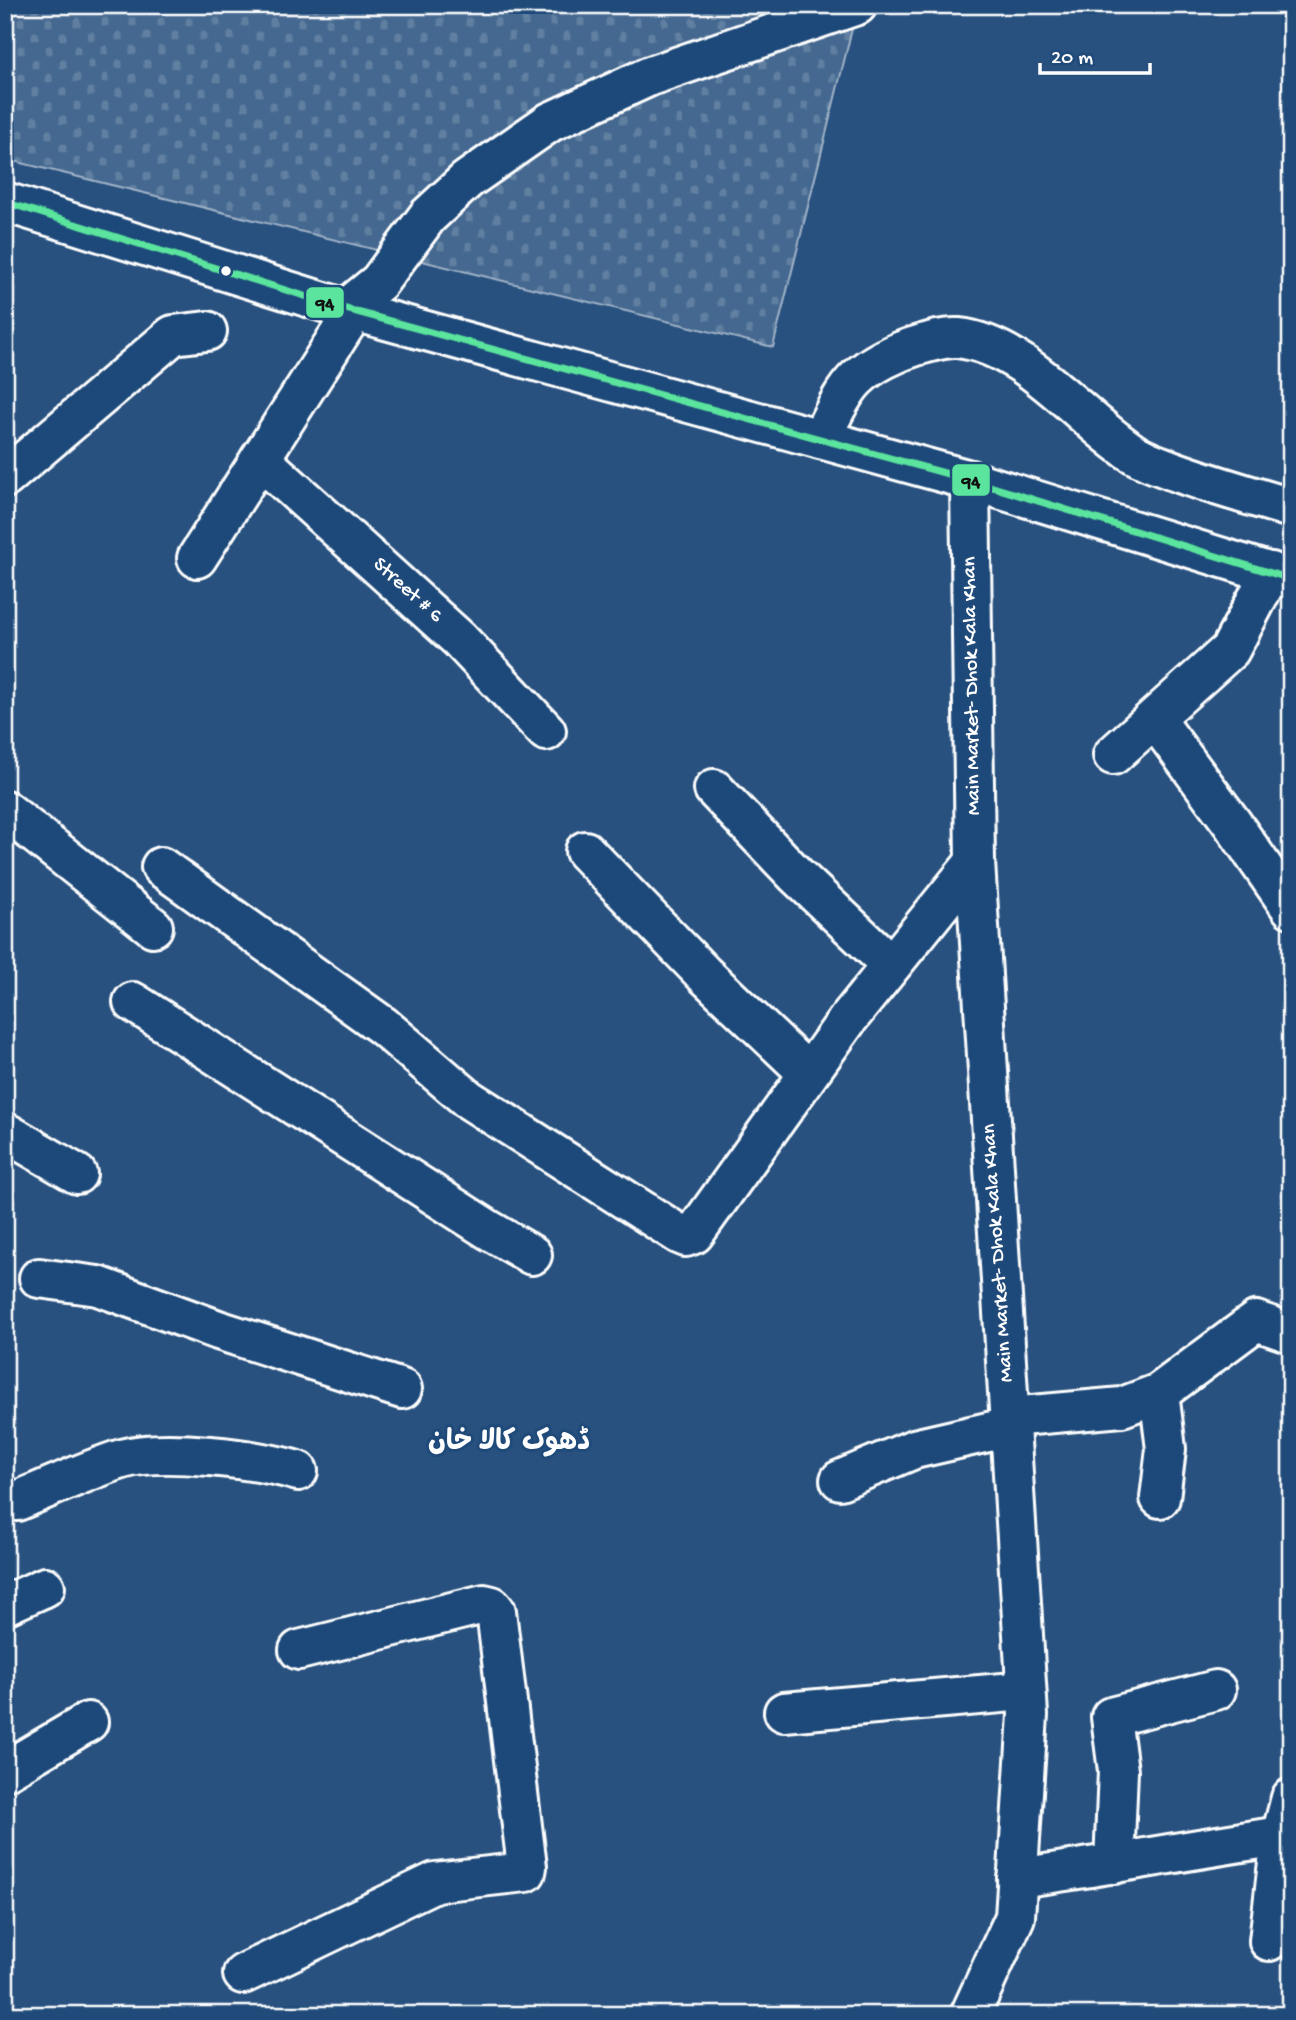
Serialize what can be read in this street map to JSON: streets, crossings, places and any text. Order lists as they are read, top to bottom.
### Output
{
  "streets": {
    "street": ["Street # 6", "Main Market- Dhok Kala Khan"]
  },
  "districts": ["ڈھوک کالا خان"],
  "lines": ["transit line 94"],
  "scale_bar": "20 m"
}
